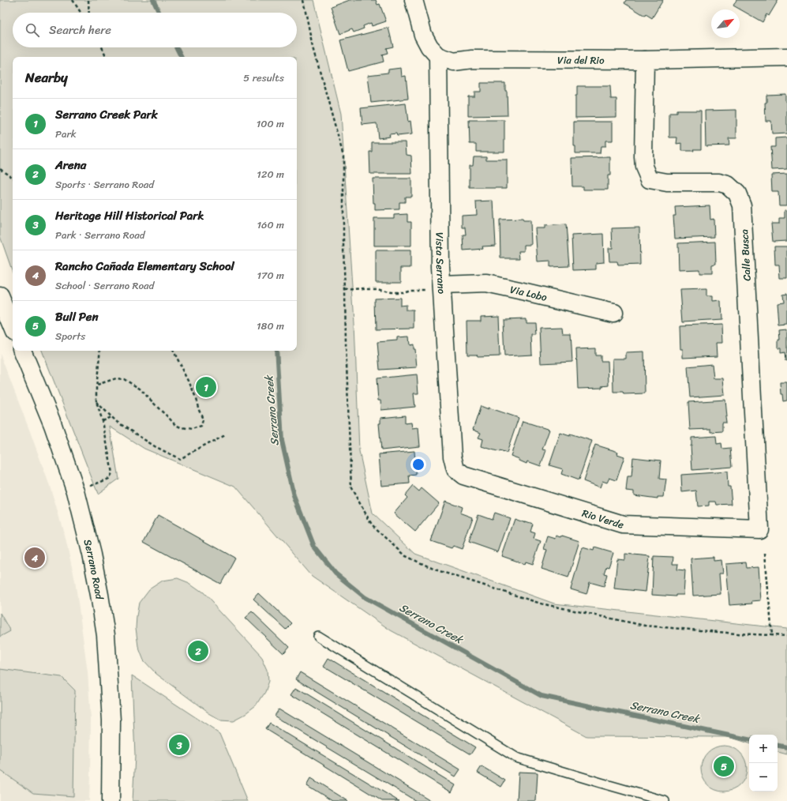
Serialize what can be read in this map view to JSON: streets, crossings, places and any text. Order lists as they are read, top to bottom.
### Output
{
  "streets": {
    "street": [
      "Via del Rio",
      "Calle Busca",
      "Vista Serrano",
      "Via Lobo",
      "Rio Verde",
      "Serrano Road"
    ]
  },
  "crossings": [
    ["Via del Rio", "Calle Busca"],
    ["Via del Rio", "Vista Serrano"],
    ["Calle Busca", "Rio Verde"],
    ["Vista Serrano", "Via Lobo"],
    ["Vista Serrano", "Rio Verde"]
  ],
  "water": ["Serrano Creek"],
  "north": "top right",
  "page": {
    "search": "Search here",
    "heading": ["Nearby", "5 results"],
    "list": [
      {
        "mark": "1",
        "name": "Serrano Creek Park",
        "note": "Park",
        "value": "100 m"
      },
      {
        "mark": "2",
        "name": "Arena",
        "note": "Sports · Serrano Road",
        "value": "120 m"
      },
      {
        "mark": "3",
        "name": "Heritage Hill Historical Park",
        "note": "Park · Serrano Road",
        "value": "160 m"
      },
      {
        "mark": "4",
        "name": "Rancho Cañada Elementary School",
        "note": "School · Serrano Road",
        "value": "170 m"
      },
      {
        "mark": "5",
        "name": "Bull Pen",
        "note": "Sports",
        "value": "180 m"
      }
    ],
    "pins": [
      "1",
      "4",
      "2",
      "3",
      "5"
    ],
    "map_buttons": ["+", "−"]
  }
}
